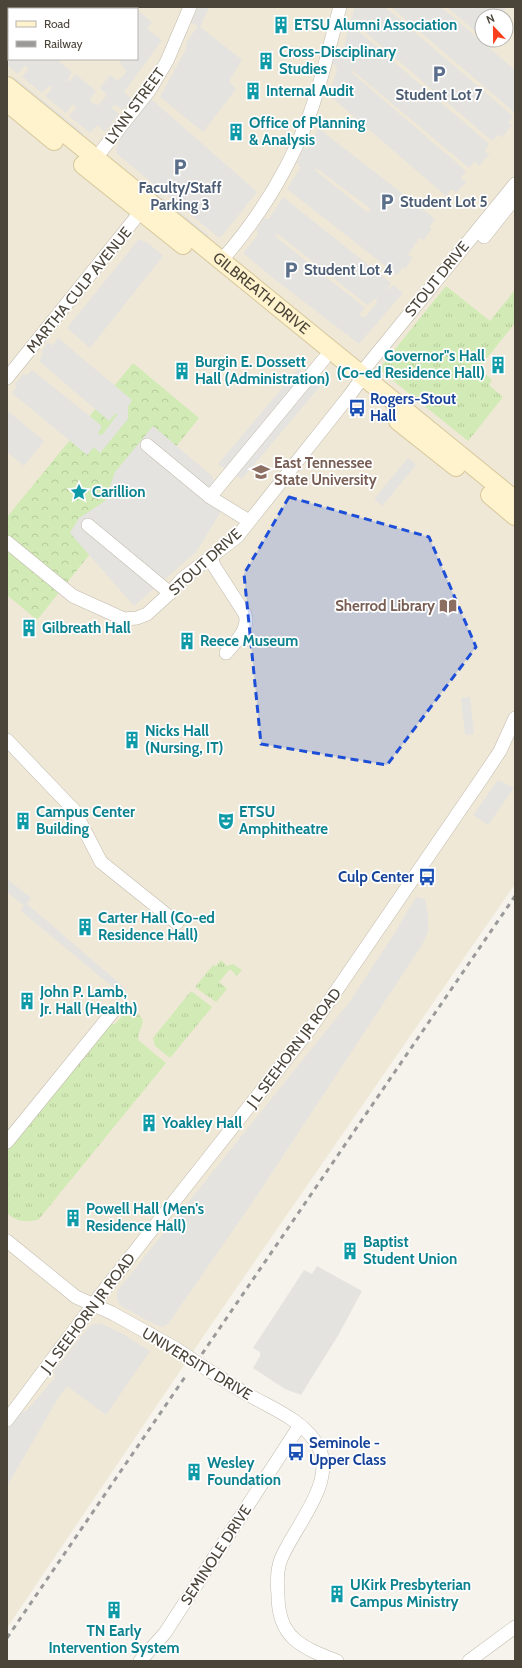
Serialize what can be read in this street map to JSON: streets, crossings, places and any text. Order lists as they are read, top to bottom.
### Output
{
  "streets": {
    "street": [
      "LYNN STREET",
      "STOUT DRIVE",
      "MARTHA CULP AVENUE",
      "GILBREATH DRIVE",
      "J L SEEHORN JR ROAD",
      "UNIVERSITY DRIVE",
      "SEMINOLE DRIVE"
    ]
  },
  "crossings": [
    ["LYNN STREET", "GILBREATH DRIVE"],
    ["STOUT DRIVE", "GILBREATH DRIVE"],
    ["MARTHA CULP AVENUE", "GILBREATH DRIVE"],
    ["J L SEEHORN JR ROAD", "UNIVERSITY DRIVE"],
    ["UNIVERSITY DRIVE", "SEMINOLE DRIVE"]
  ],
  "places": {
    "building": [
      "ETSU Alumni Association",
      "Cross-Disciplinary Studies",
      "Internal Audit",
      "Office of Planning & Analysis",
      "Governor\"s Hall (Co-ed Residence Hall)",
      "Burgin E. Dossett Hall (Administration)",
      "Gilbreath Hall",
      "Reece Museum",
      "Nicks Hall (Nursing, IT)",
      "Campus Center Building",
      "Carter Hall (Co-ed Residence Hall)",
      "John P. Lamb, Jr. Hall (Health)",
      "Yoakley Hall",
      "Powell Hall (Men's Residence Hall)",
      "Baptist Student Union",
      "Wesley Foundation",
      "UKirk Presbyterian Campus Ministry",
      "TN Early Intervention System"
    ],
    "parking": [
      "Student Lot 7",
      "Faculty/Staff Parking 3",
      "Student Lot 5",
      "Student Lot 4"
    ],
    "bus stop": ["Rogers-Stout Hall", "Culp Center", "Seminole - Upper Class"],
    "school or university": ["East Tennessee State University"],
    "place": ["Carillion"],
    "library": ["Sherrod Library"],
    "theatre": ["ETSU Amphitheatre"]
  },
  "legend": ["Road", "Railway"],
  "north": "top"
}
